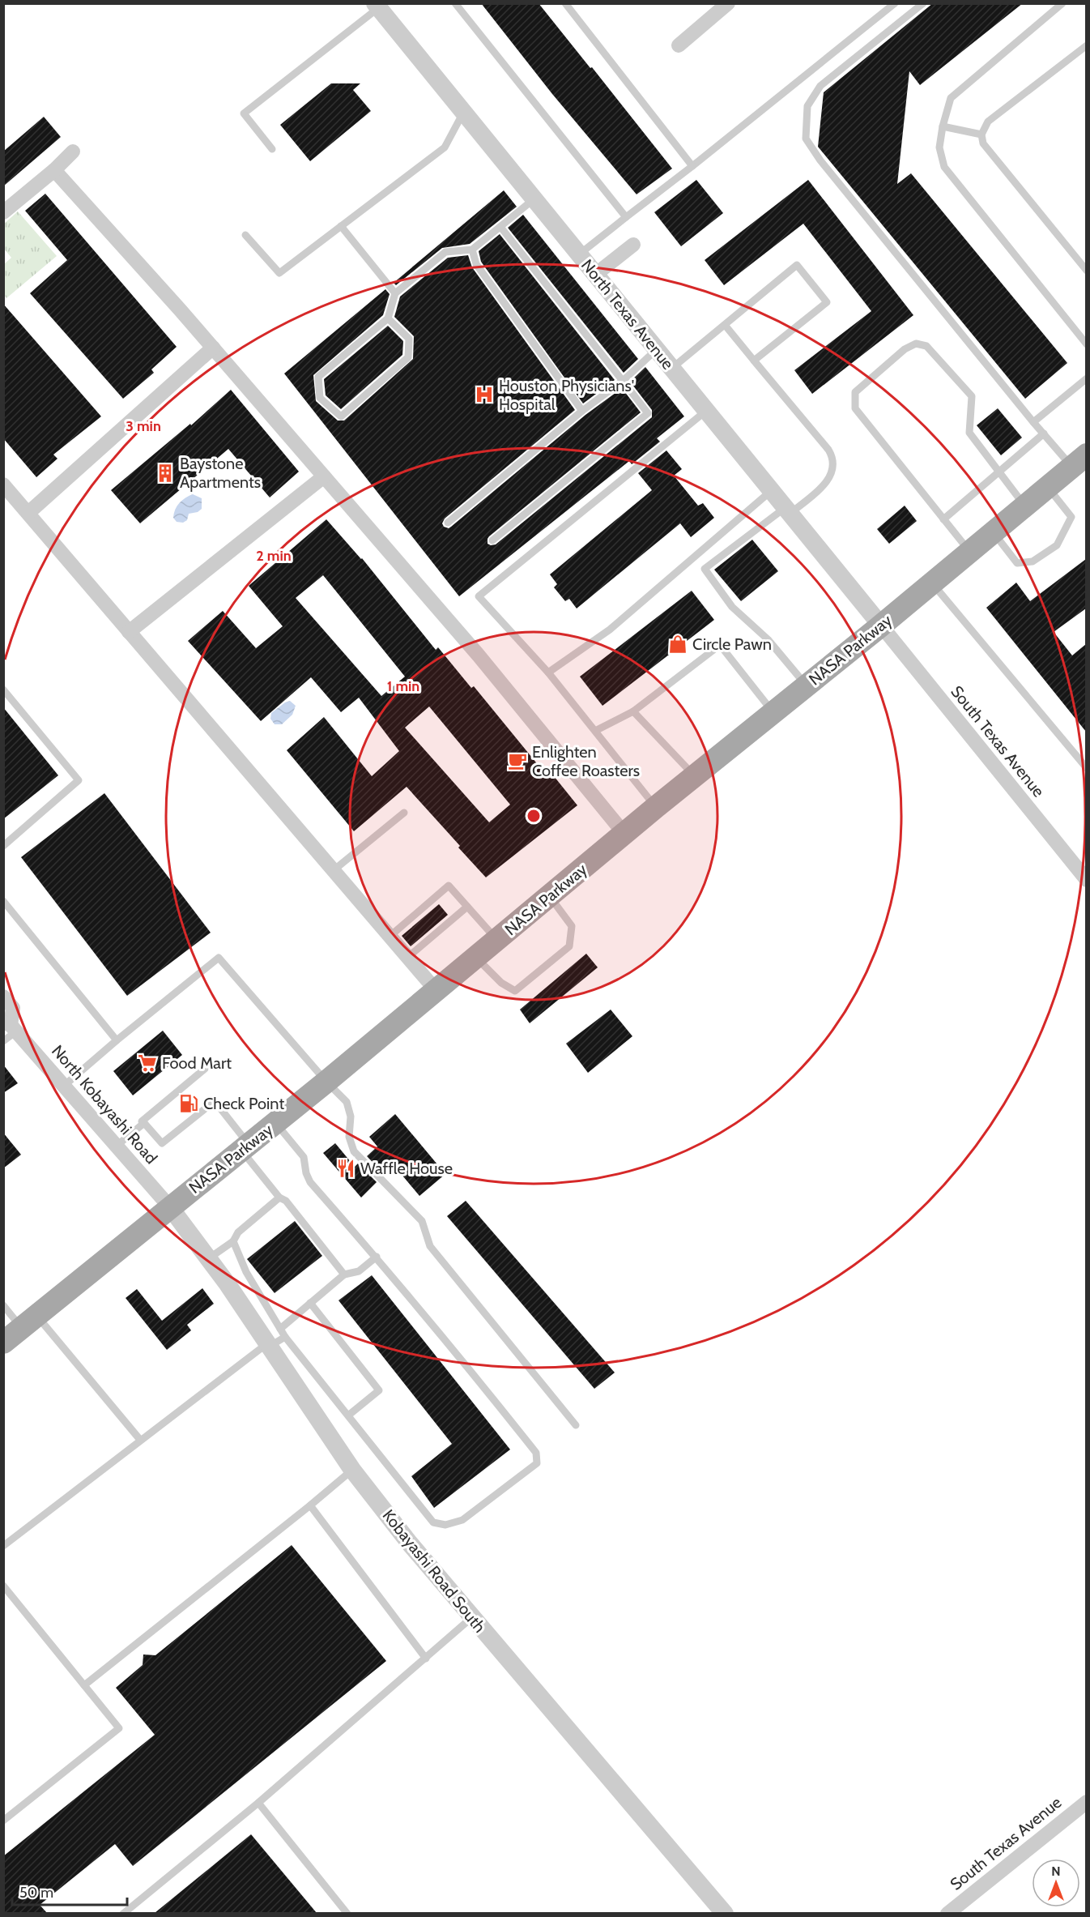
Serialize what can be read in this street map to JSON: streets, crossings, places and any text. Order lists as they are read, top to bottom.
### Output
{
  "streets": {
    "main road": ["NASA Parkway"],
    "street": [
      "North Texas Avenue",
      "South Texas Avenue",
      "North Kobayashi Road",
      "Kobayashi Road South"
    ]
  },
  "crossings": [
    ["North Texas Avenue", "NASA Parkway"],
    ["North Texas Avenue", "South Texas Avenue"],
    ["NASA Parkway", "South Texas Avenue"],
    ["NASA Parkway", "North Kobayashi Road"],
    ["NASA Parkway", "Kobayashi Road South"],
    ["North Kobayashi Road", "Kobayashi Road South"]
  ],
  "places": {
    "hospital": ["Houston Physicians' Hospital"],
    "building": ["Baystone Apartments"],
    "shop": ["Circle Pawn"],
    "cafe": ["Enlighten Coffee Roasters"],
    "supermarket": ["Food Mart"],
    "fuel station": ["Check Point"],
    "restaurant": ["Waffle House"]
  },
  "scale_bar": "50 m",
  "north": "top",
  "rings": ["3 min", "2 min", "1 min"]
}
